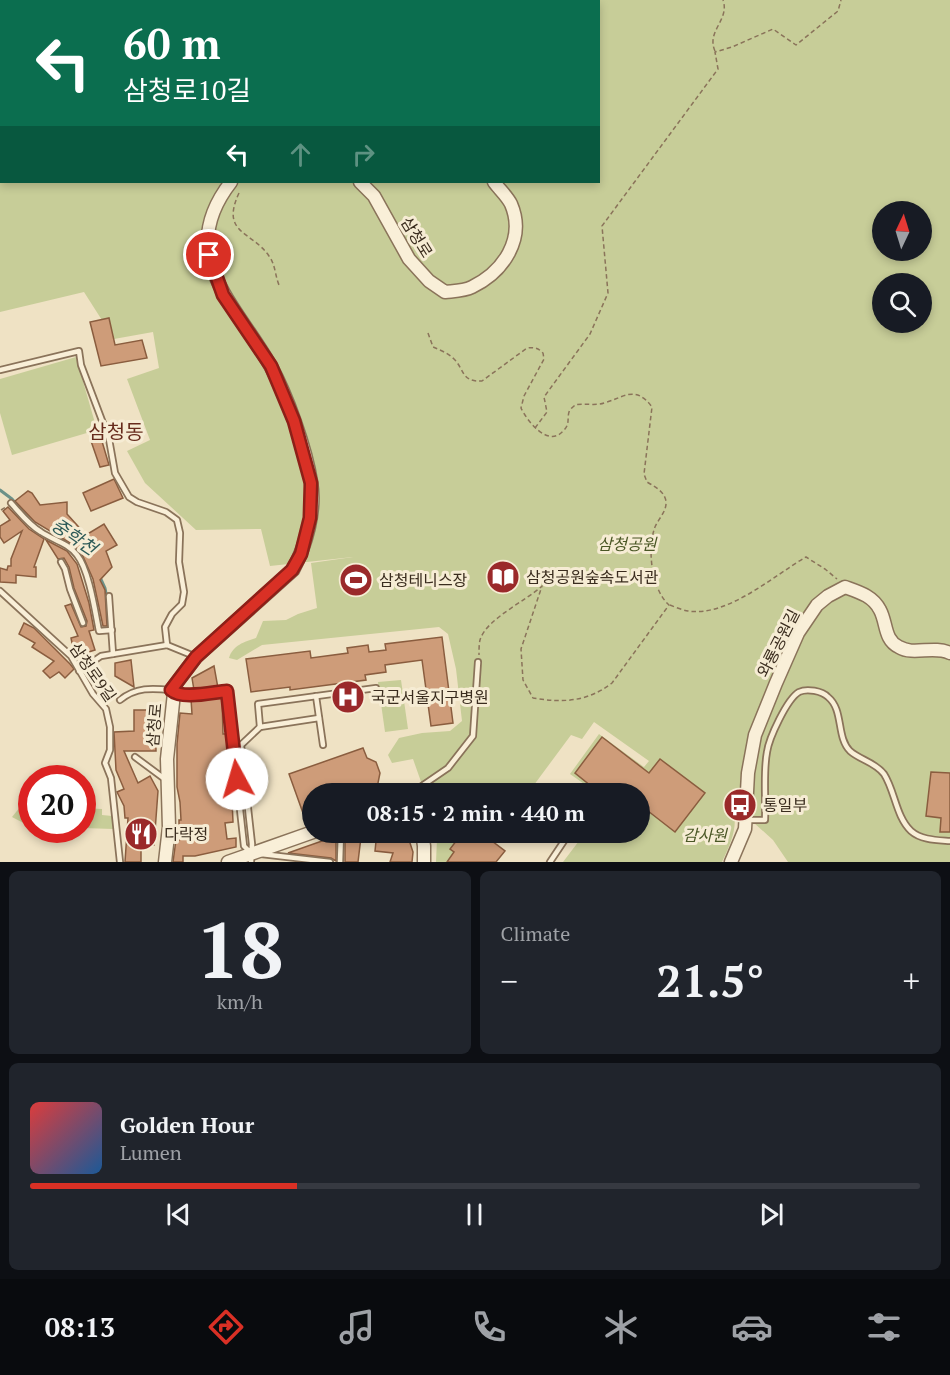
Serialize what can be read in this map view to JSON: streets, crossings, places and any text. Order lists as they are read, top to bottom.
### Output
{
  "streets": {
    "street": ["삼청로", "와룡공원길"],
    "lane": ["삼청로9길"]
  },
  "districts": ["삼청동"],
  "water": ["중학천"],
  "parks": ["삼청공원", "감사원"],
  "places": {
    "library": ["삼청공원숲속도서관"],
    "sports": ["삼청테니스장"],
    "hospital": ["국군서울지구병원"],
    "bus stop": ["통일부"],
    "restaurant": ["다락정"]
  },
  "north": "top",
  "page": {
    "turn": ["60 m", "삼청로10길"],
    "limit": "20",
    "trip": "08:15 · 2 min · 440 m",
    "tile": [
      ["18", "km/h"],
      "Climate"
    ],
    "heat": ["−", "21.5°", "+"],
    "song": ["Golden Hour", "Lumen"],
    "tabs": "08:13"
  }
}
